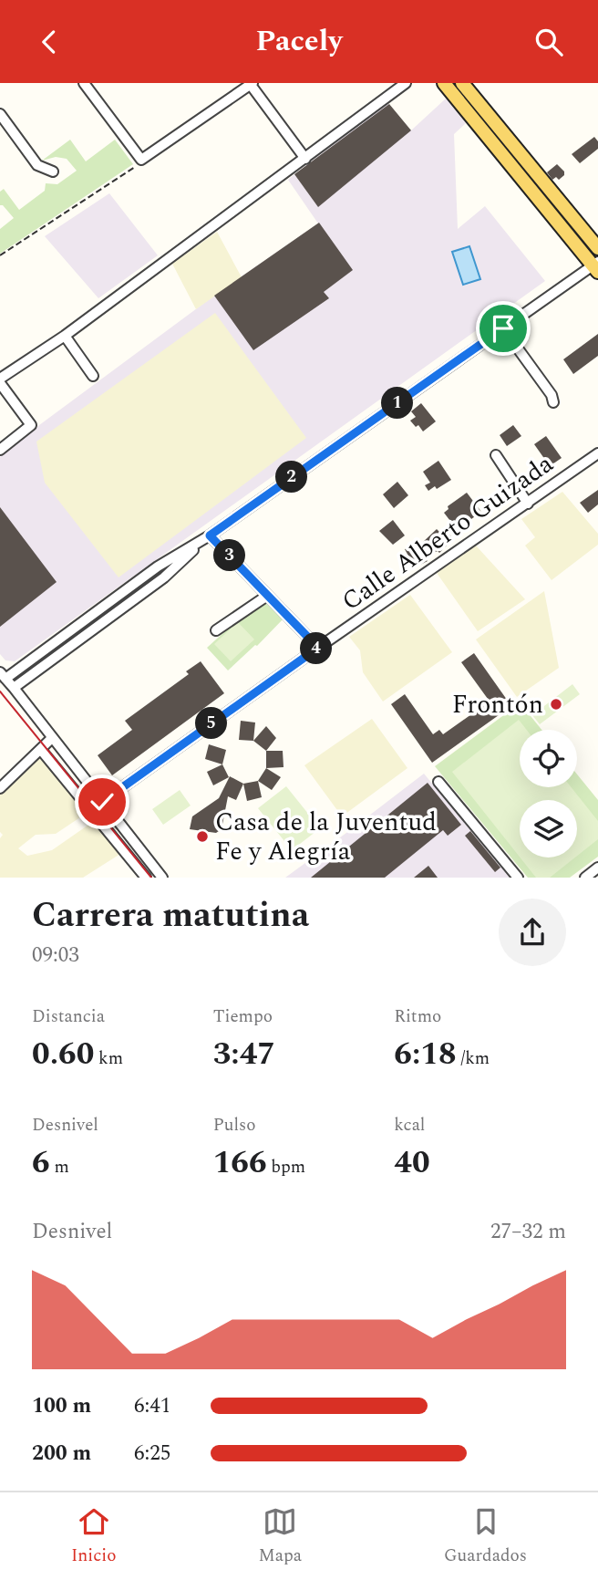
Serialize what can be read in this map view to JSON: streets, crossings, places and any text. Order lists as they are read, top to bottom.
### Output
{
  "streets": {
    "street": ["Calle Alberto Guizada"]
  },
  "places": ["Frontón", "Casa de la Juventud Fe y Alegría"],
  "page": {
    "header": "Pacely",
    "pins": [
      "1",
      "2",
      "3",
      "4",
      "5"
    ],
    "heading": ["Carrera matutina", "09:03"],
    "stats": [
      ["Distancia", "0.60 km"],
      ["Tiempo", "3:47"],
      ["Ritmo", "6:18 /km"],
      ["Desnivel", "6 m"],
      ["Pulso", "166 bpm"],
      ["kcal", "40"]
    ],
    "chart": ["Desnivel", "27–32 m"],
    "list": [
      {
        "name": "100 m",
        "note": "6:41"
      },
      {
        "name": "200 m",
        "note": "6:25"
      }
    ],
    "tabs": ["Inicio", "Mapa", "Guardados"]
  }
}
